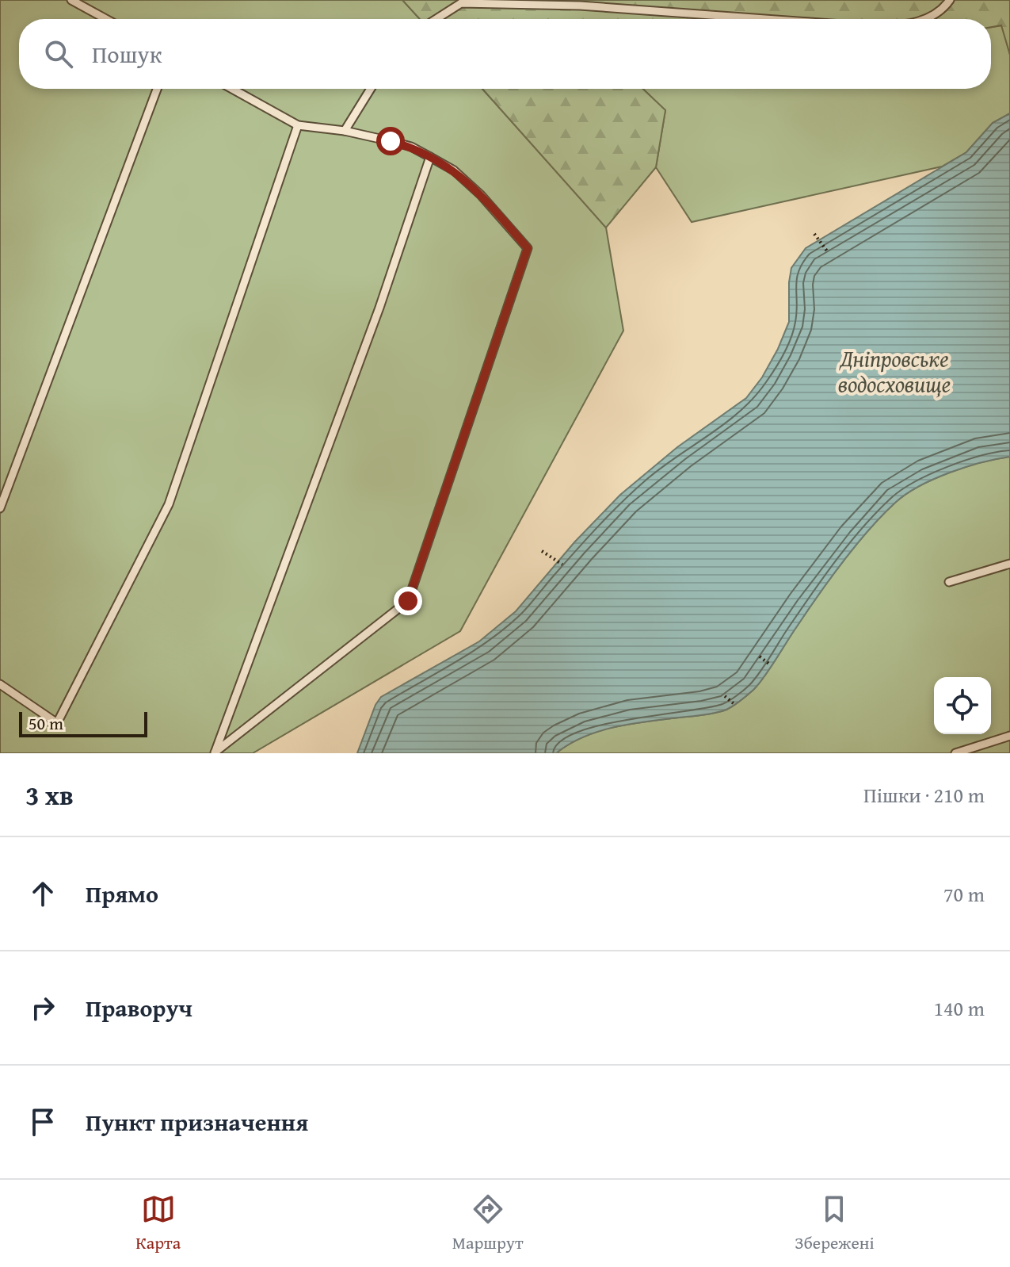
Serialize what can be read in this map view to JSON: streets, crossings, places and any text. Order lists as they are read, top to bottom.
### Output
{
  "water": ["Дніпровське водосховище"],
  "scale_bar": "50 m",
  "page": {
    "search": "Пошук",
    "scale": "50 m",
    "heading": ["3 хв", "Пішки · 210 m"],
    "list": [
      ["Прямо", "70 m"],
      ["Праворуч", "140 m"],
      "Пункт призначення"
    ],
    "nav": ["Карта", "Маршрут", "Збережені"]
  }
}
